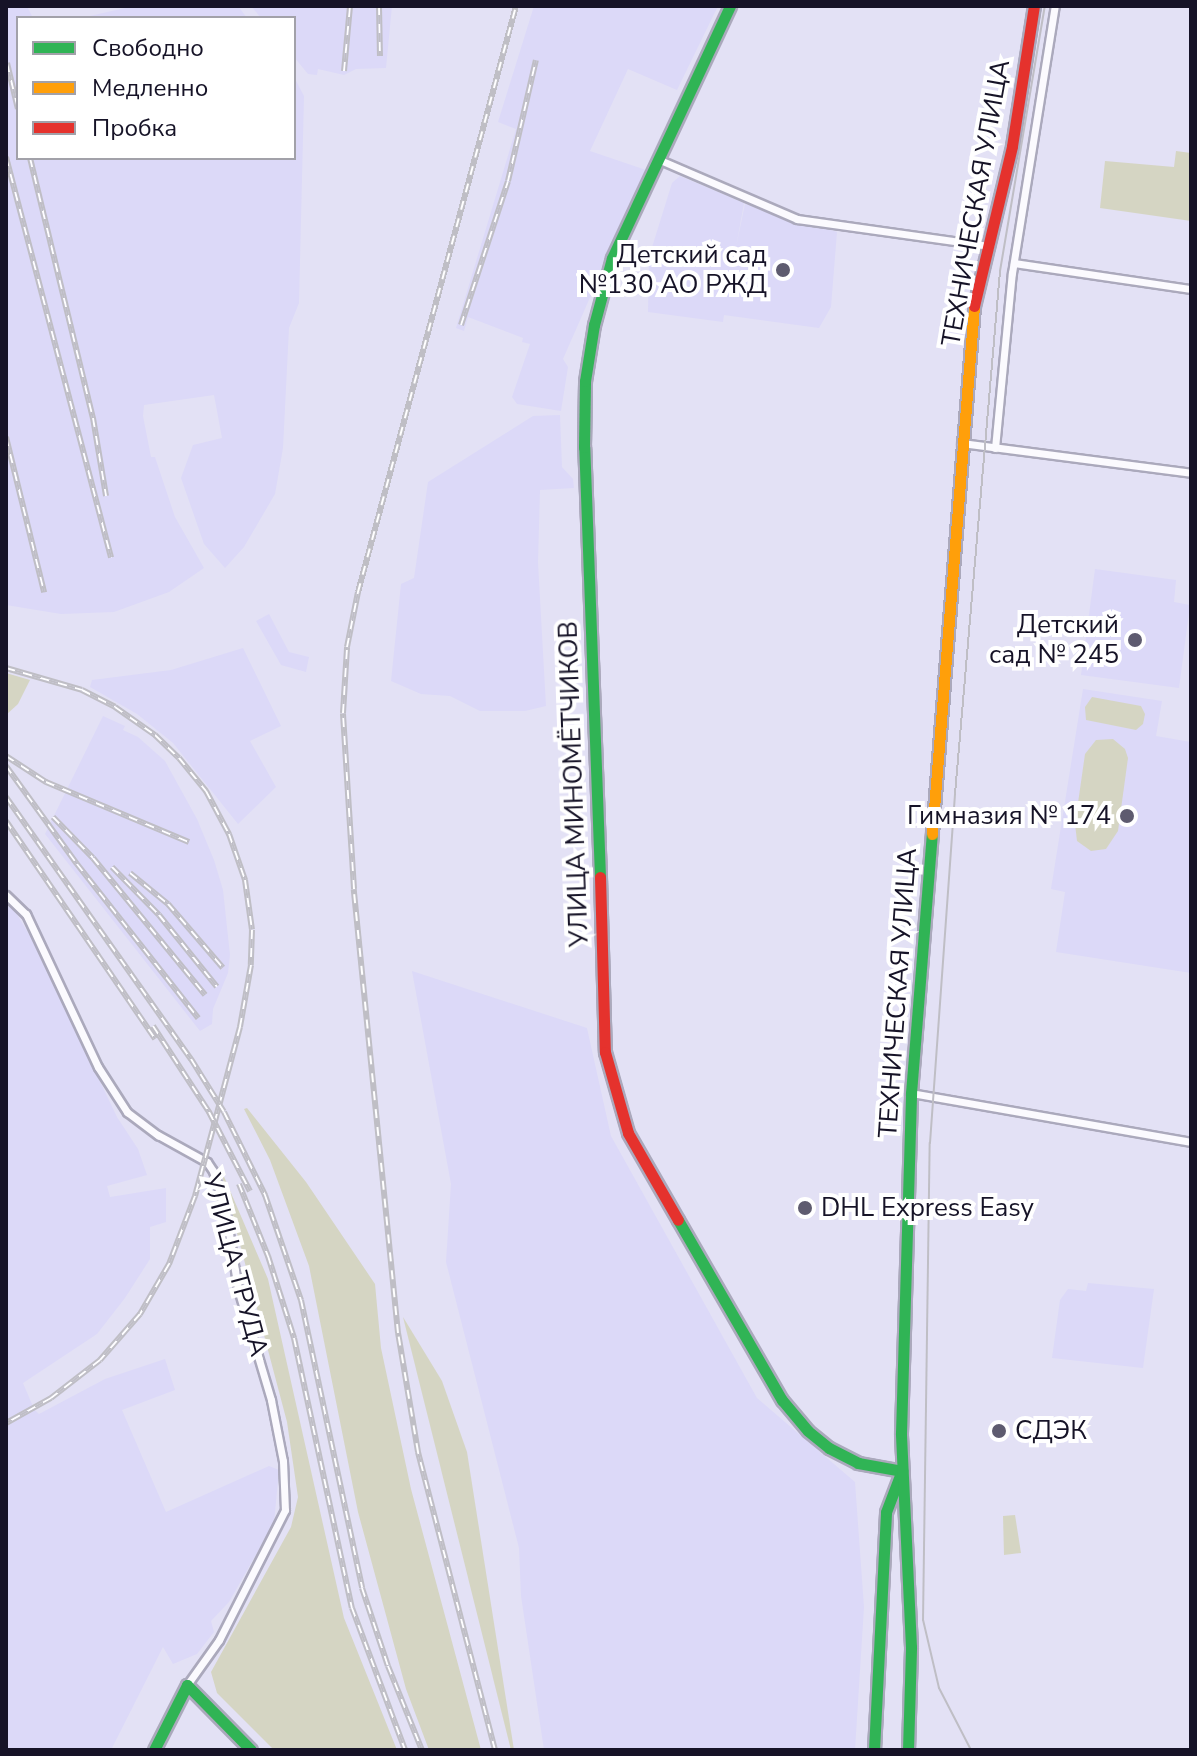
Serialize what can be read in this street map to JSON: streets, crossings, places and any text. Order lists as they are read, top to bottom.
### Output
{
  "streets": {
    "main road": ["ТЕХНИЧЕСКАЯ УЛИЦА", "УЛИЦА МИНОМЁТЧИКОВ"],
    "street": ["УЛИЦА ТРУДА"]
  },
  "crossings": [
    ["ТЕХНИЧЕСКАЯ УЛИЦА", "УЛИЦА МИНОМЁТЧИКОВ"]
  ],
  "places": [
    "Детский сад №130 АО РЖД",
    "Детский сад № 245",
    "Гимназия № 174",
    "DHL Express Easy",
    "СДЭК"
  ],
  "legend": ["Свободно", "Медленно", "Пробка"]
}
